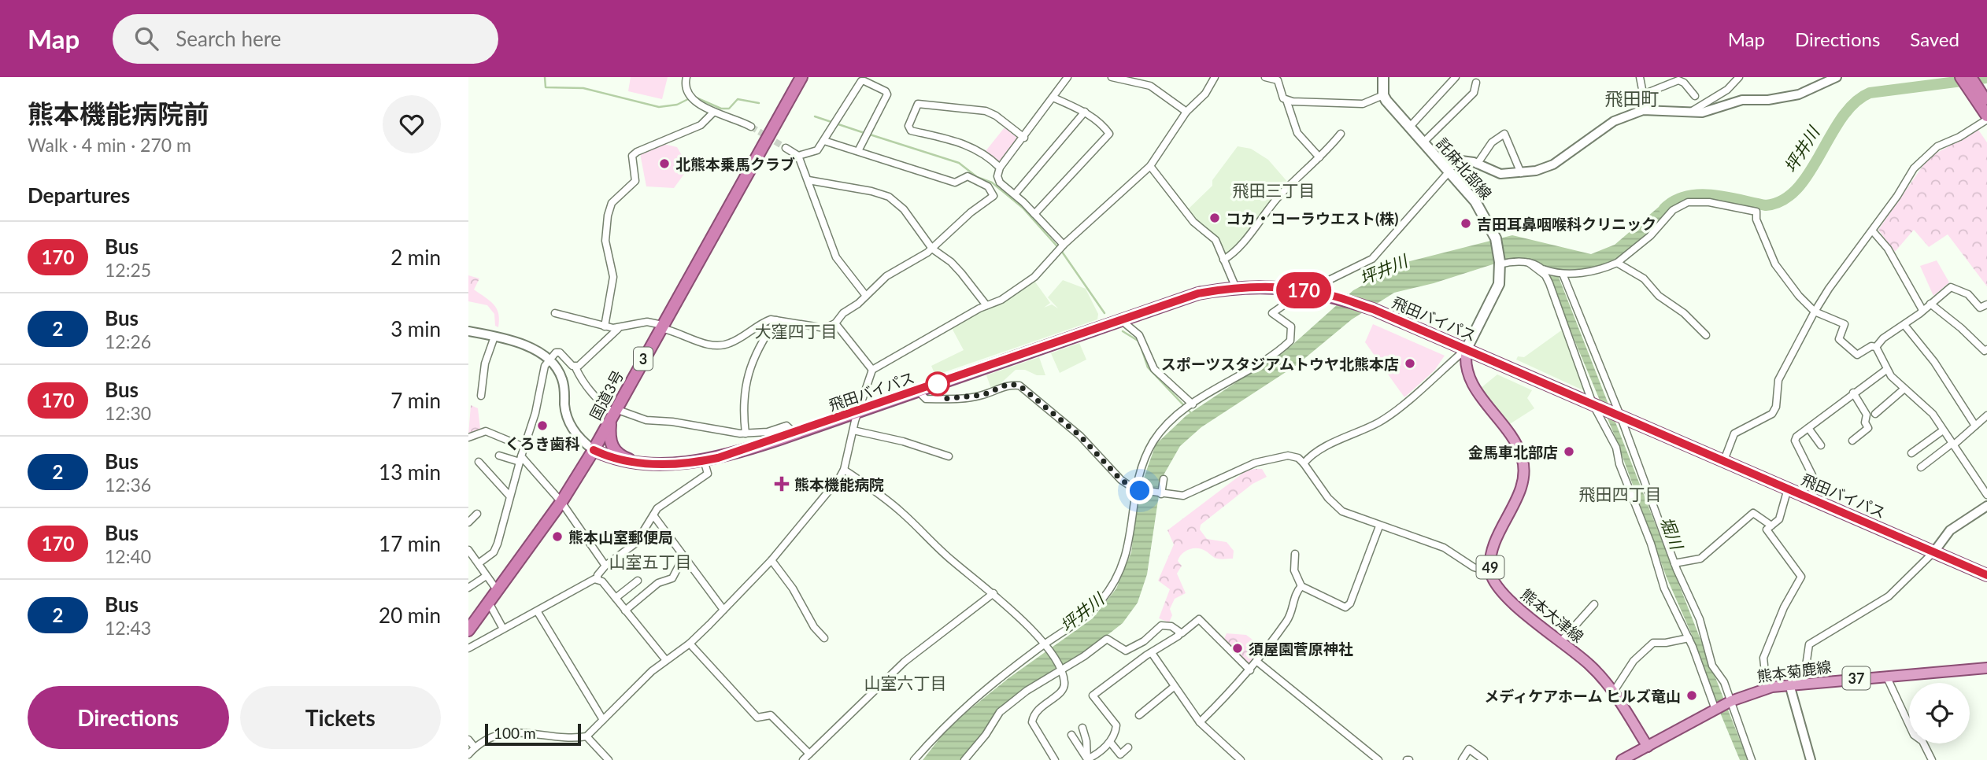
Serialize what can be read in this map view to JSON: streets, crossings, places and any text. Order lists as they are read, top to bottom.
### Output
{
  "streets": {
    "highway": ["飛田バイパス", "3", "国道3号"],
    "main road": [
      "託麻北部線",
      "49",
      "熊本大津線",
      "熊本菊鹿線",
      "37"
    ]
  },
  "crossings": [
    ["託麻北部線", "飛田バイパス"],
    ["託麻北部線", "49"],
    ["飛田バイパス", "国道3号"],
    ["飛田バイパス", "49"],
    ["49", "熊本大津線"],
    ["熊本大津線", "熊本菊鹿線"]
  ],
  "districts": [
    "飛田町",
    "飛田三丁目",
    "大窪四丁目",
    "飛田四丁目",
    "山室五丁目",
    "山室六丁目"
  ],
  "water": ["坪井川", "堀川"],
  "places": {
    "other": [
      "北熊本乗馬クラブ",
      "コカ・コーラウエスト(株)",
      "吉田耳鼻咽喉科クリニック",
      "スポーツスタジアムトウヤ北熊本店",
      "くろき歯科",
      "金馬車北部店",
      "熊本山室郵便局",
      "須屋園菅原神社",
      "メディケアホーム ヒルズ竜山"
    ],
    "health": ["熊本機能病院"]
  },
  "lines": ["bus line 170"],
  "scale_bar": "100 m",
  "page": {
    "header": "Map",
    "search": "Search here",
    "nav": ["Map", "Directions", "Saved"],
    "heading": [
      ["熊本機能病院前", "Walk · 4 min · 270 m"],
      "Departures"
    ],
    "on_map": "170",
    "list": [
      {
        "mark": "170",
        "name": "Bus",
        "note": "12:25",
        "value": "2 min"
      },
      {
        "mark": "2",
        "name": "Bus",
        "note": "12:26",
        "value": "3 min"
      },
      {
        "mark": "170",
        "name": "Bus",
        "note": "12:30",
        "value": "7 min"
      },
      {
        "mark": "2",
        "name": "Bus",
        "note": "12:36",
        "value": "13 min"
      },
      {
        "mark": "170",
        "name": "Bus",
        "note": "12:40",
        "value": "17 min"
      },
      {
        "mark": "2",
        "name": "Bus",
        "note": "12:43",
        "value": "20 min"
      }
    ],
    "buttons": ["Directions", "Tickets"],
    "scale": "100 m"
  }
}
